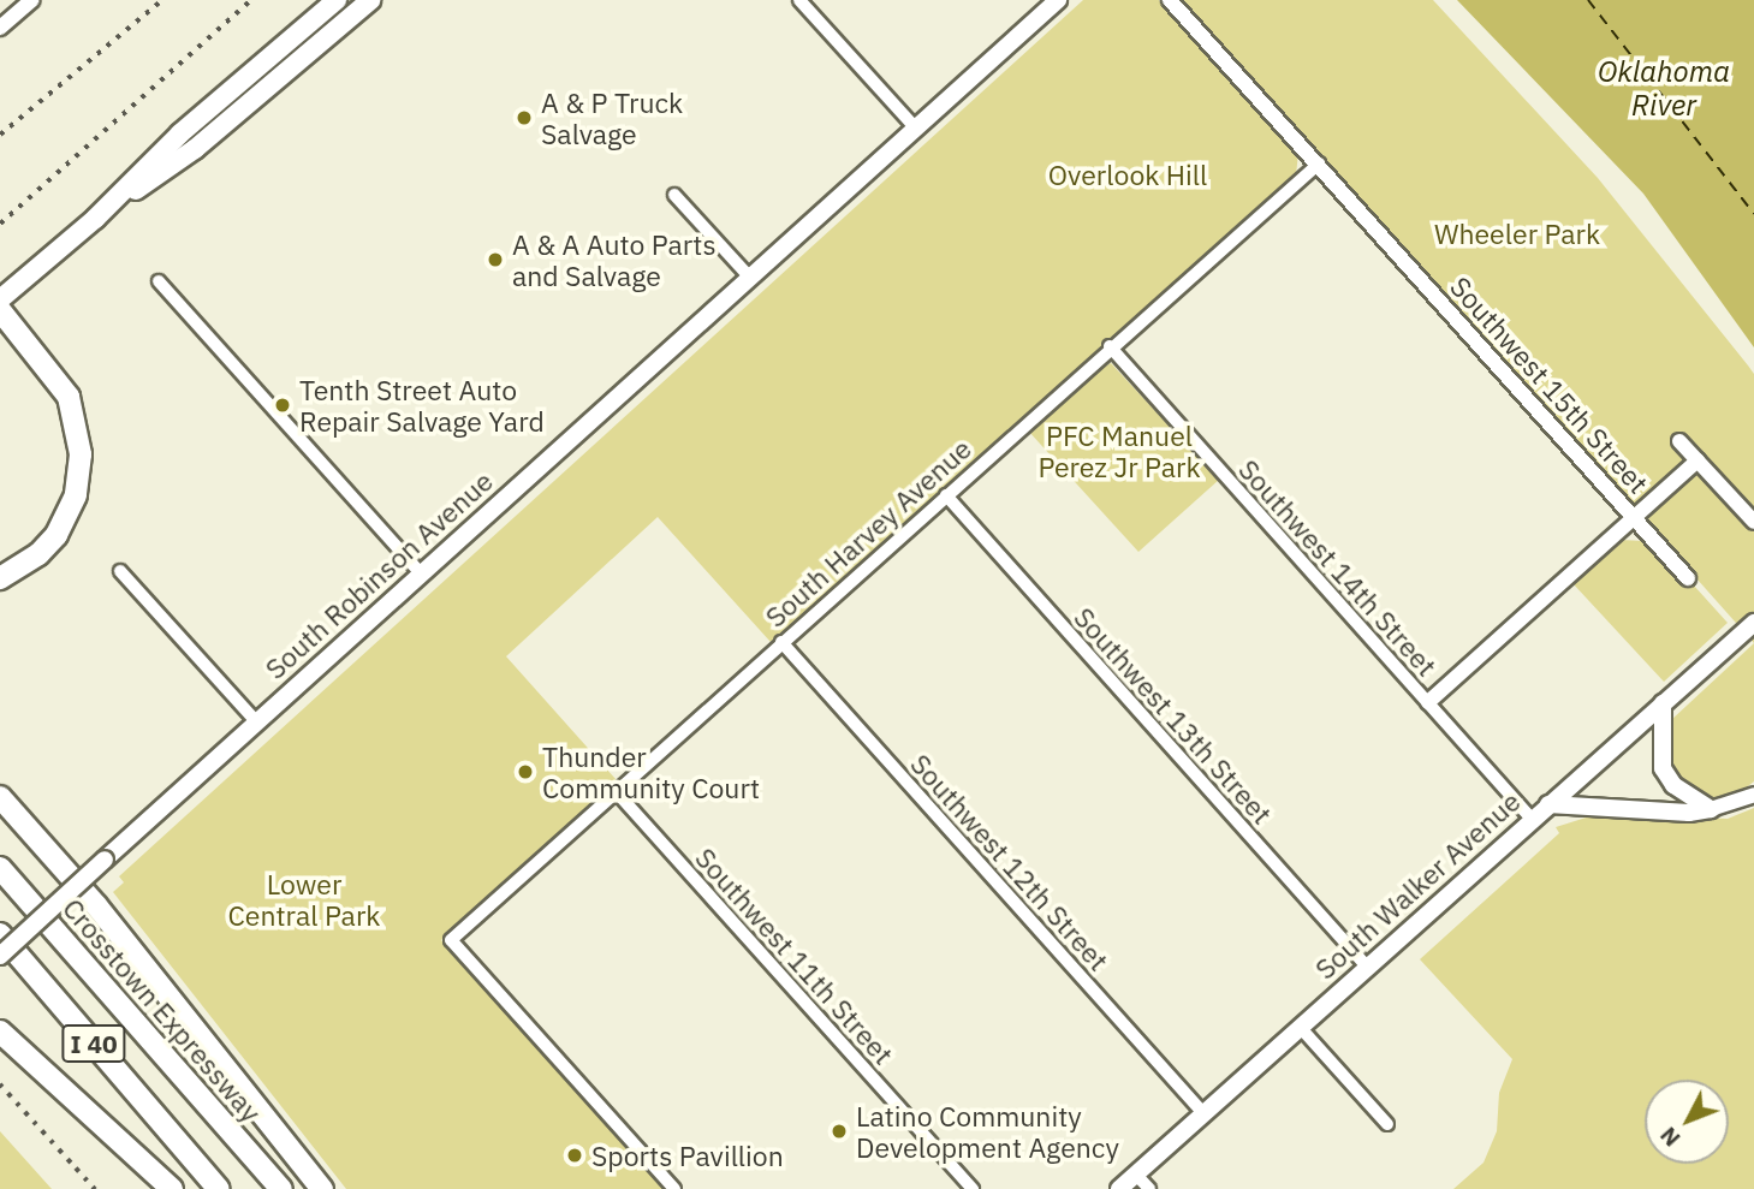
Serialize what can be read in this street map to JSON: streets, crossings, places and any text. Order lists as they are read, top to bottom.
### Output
{
  "streets": {
    "highway": ["Crosstown Expressway", "I 40"],
    "main road": ["South Robinson Avenue", "South Walker Avenue"],
    "street": [
      "Southwest 15th Street",
      "South Harvey Avenue",
      "Southwest 14th Street",
      "Southwest 13th Street",
      "Southwest 12th Street",
      "Southwest 11th Street"
    ]
  },
  "crossings": [
    ["Southwest 15th Street", "South Harvey Avenue"],
    ["South Harvey Avenue", "Southwest 14th Street"],
    ["South Harvey Avenue", "Southwest 13th Street"],
    ["South Harvey Avenue", "Southwest 12th Street"],
    ["South Harvey Avenue", "Southwest 11th Street"],
    ["Southwest 14th Street", "South Walker Avenue"],
    ["Southwest 13th Street", "South Walker Avenue"],
    ["Southwest 12th Street", "South Walker Avenue"]
  ],
  "water": ["Oklahoma River"],
  "parks": [
    "Overlook Hill",
    "Wheeler Park",
    "PFC Manuel Perez Jr Park",
    "Lower Central Park"
  ],
  "places": [
    "A & P Truck Salvage",
    "A & A Auto Parts and Salvage",
    "Tenth Street Auto Repair Salvage Yard",
    "Thunder Community Court",
    "Latino Community Development Agency",
    "Sports Pavillion"
  ],
  "north": "bottom left"
}
